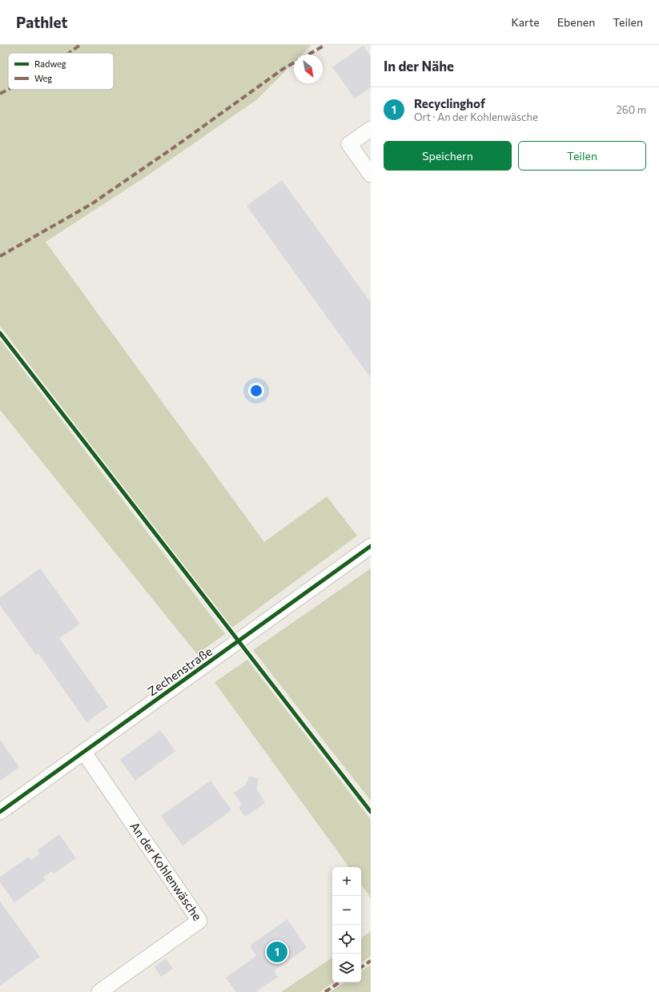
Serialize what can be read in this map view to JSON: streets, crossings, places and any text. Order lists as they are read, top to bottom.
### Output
{
  "streets": {
    "street": ["Zechenstraße", "An der Kohlenwäsche"]
  },
  "crossings": [
    ["Zechenstraße", "An der Kohlenwäsche"]
  ],
  "legend": ["Radweg", "Weg"],
  "north": "bottom right",
  "page": {
    "header": "Pathlet",
    "nav": ["Karte", "Ebenen", "Teilen"],
    "heading": "In der Nähe",
    "list": [
      {
        "mark": "1",
        "name": "Recyclinghof",
        "note": "Ort · An der Kohlenwäsche",
        "value": "260 m"
      }
    ],
    "buttons": ["Speichern", "Teilen"],
    "map_buttons": ["+", "−"],
    "pins": "1"
  }
}
